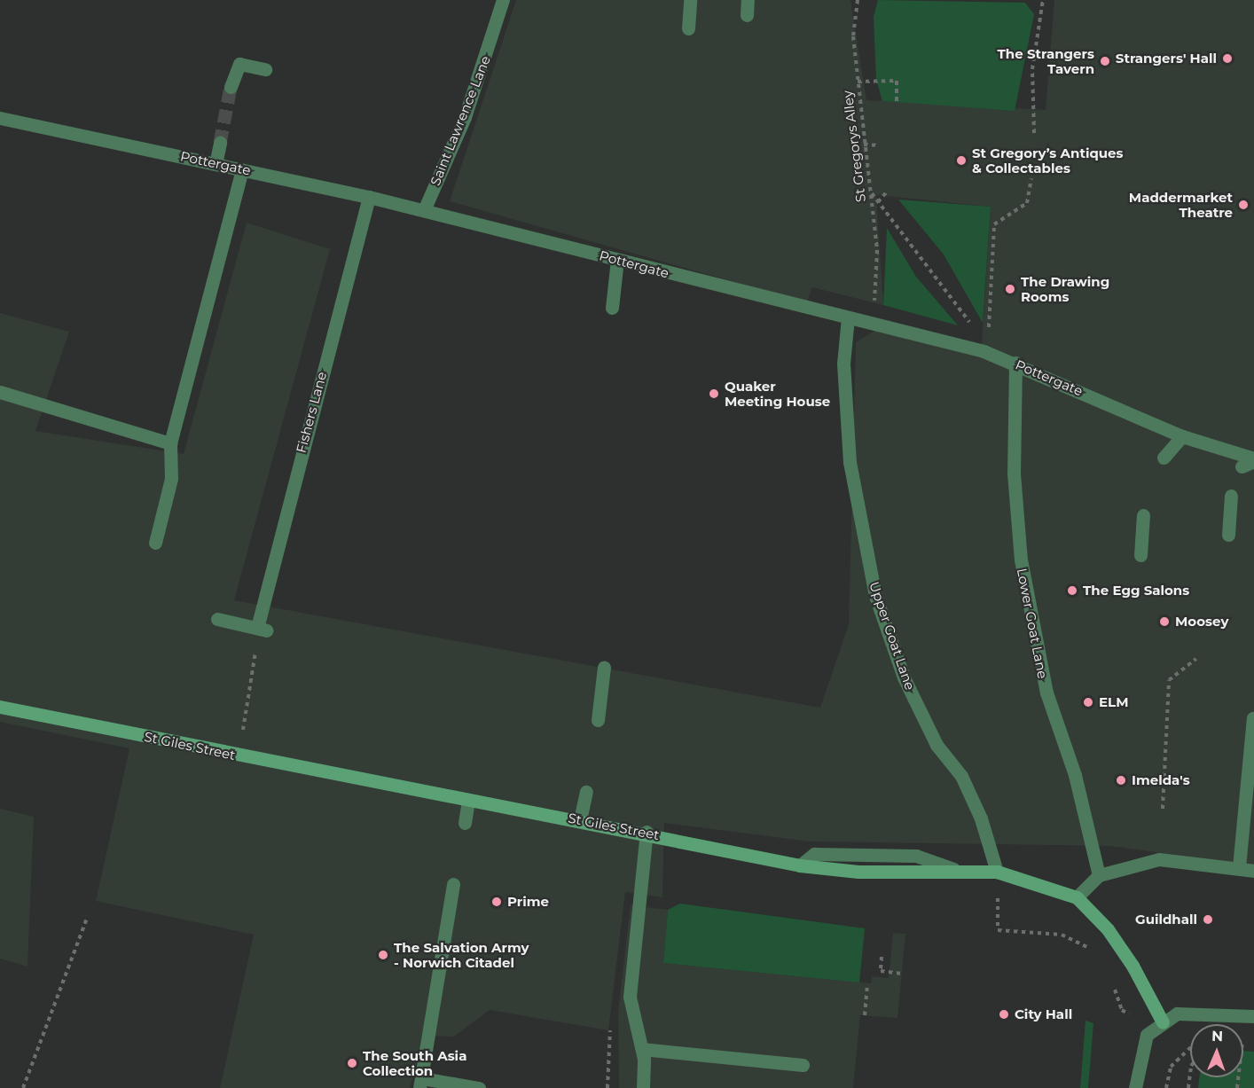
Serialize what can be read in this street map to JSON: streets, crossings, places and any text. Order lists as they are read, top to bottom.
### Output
{
  "streets": {
    "street": [
      "Saint Lawrence Lane",
      "Pottergate",
      "Fishers Lane",
      "Lower Goat Lane",
      "Upper Goat Lane",
      "St Giles Street"
    ],
    "path": ["St Gregorys Alley"]
  },
  "crossings": [
    ["Saint Lawrence Lane", "Pottergate"],
    ["Pottergate", "Fishers Lane"],
    ["Pottergate", "Lower Goat Lane"],
    ["Pottergate", "Upper Goat Lane"],
    ["Upper Goat Lane", "St Giles Street"]
  ],
  "places": [
    "Strangers' Hall",
    "The Strangers Tavern",
    "St Gregory’s Antiques & Collectables",
    "Maddermarket Theatre",
    "The Drawing Rooms",
    "Quaker Meeting House",
    "The Egg Salons",
    "Moosey",
    "ELM",
    "Imelda's",
    "Prime",
    "Guildhall",
    "The Salvation Army - Norwich Citadel",
    "City Hall",
    "The South Asia Collection"
  ],
  "north": "top"
}
